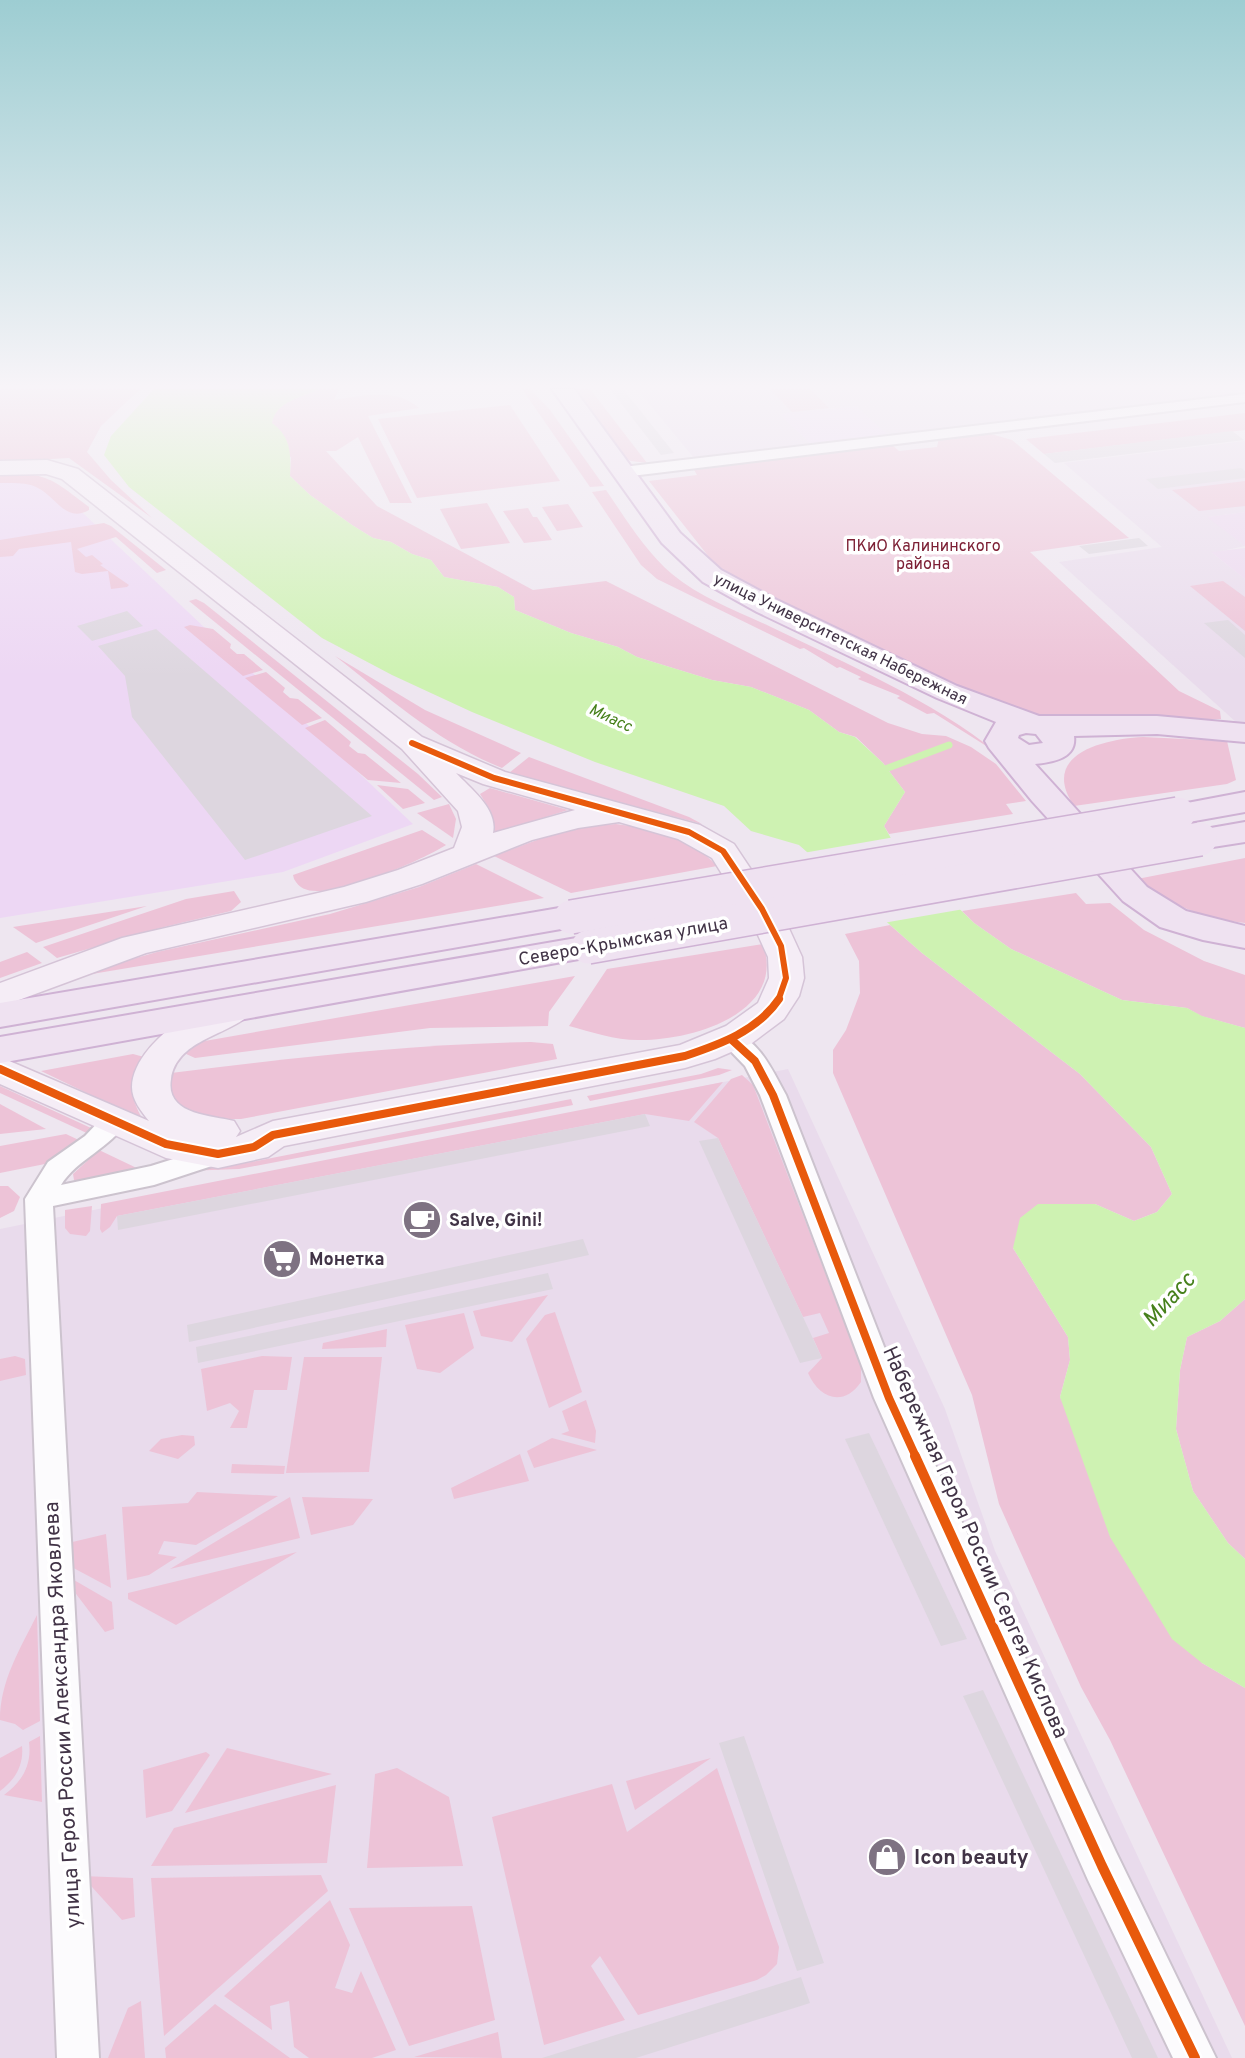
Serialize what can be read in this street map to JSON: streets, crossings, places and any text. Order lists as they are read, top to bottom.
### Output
{
  "streets": {
    "main road": ["улица Университетская Набережная", "Северо-Крымская улица"],
    "street": ["Набережная Героя России Сергея Кислова", "улица Героя России Александра Яковлева"]
  },
  "water": ["Миасс"],
  "parks": ["ПКиО Калининского района"],
  "places": {
    "cafe": ["Salve, Gini!"],
    "supermarket": ["Монетка"],
    "shop": ["Icon beauty"]
  }
}
